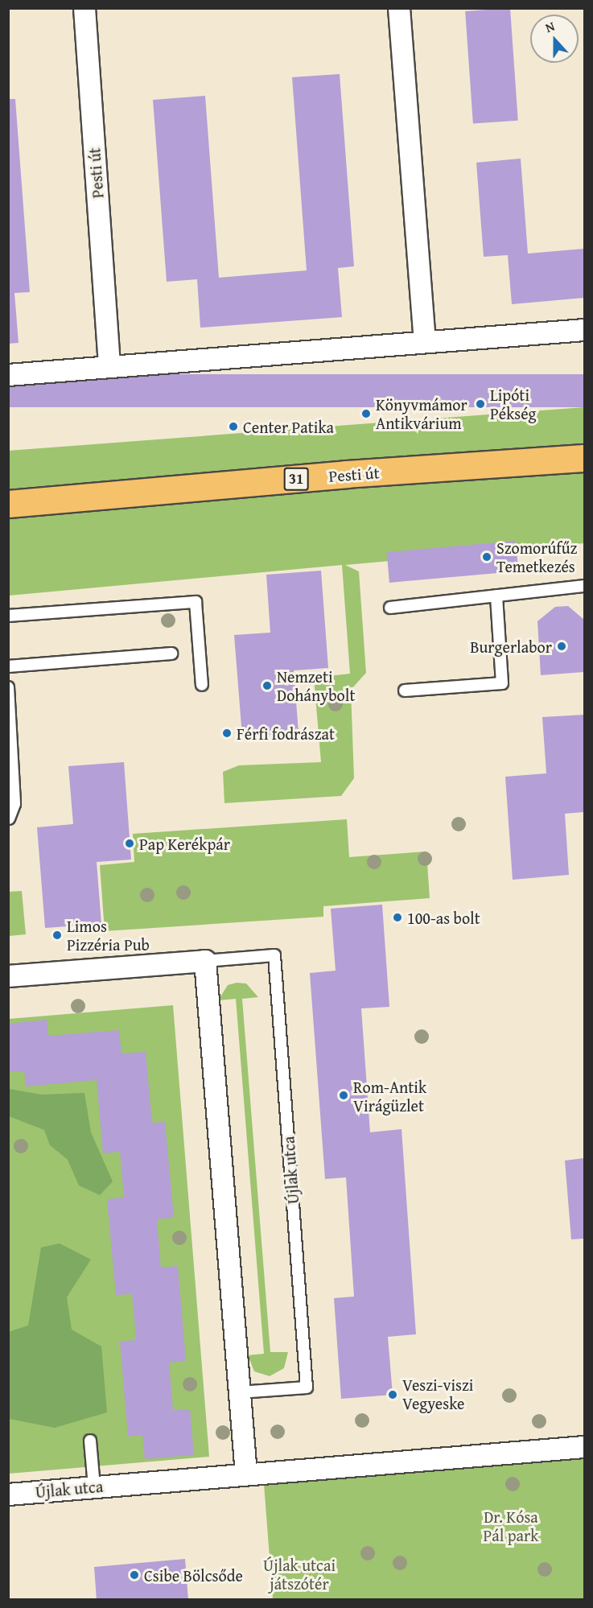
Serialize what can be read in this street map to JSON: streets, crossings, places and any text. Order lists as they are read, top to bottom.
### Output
{
  "streets": {
    "main road": ["Pesti út", "31"],
    "street": ["Újlak utca"]
  },
  "parks": ["Dr. Kósa Pál park", "Újlak utcai játszótér"],
  "places": [
    "Lipóti Pékség",
    "Könyvmámor Antikvárium",
    "Center Patika",
    "Szomorúfűz Temetkezés",
    "Burgerlabor",
    "Nemzeti Dohánybolt",
    "Férfi fodrászat",
    "Pap Kerékpár",
    "100-as bolt",
    "Limos Pizzéria Pub",
    "Rom-Antik Virágüzlet",
    "Veszi-viszi Vegyeske",
    "Csibe Bölcsőde"
  ],
  "north": "top"
}
